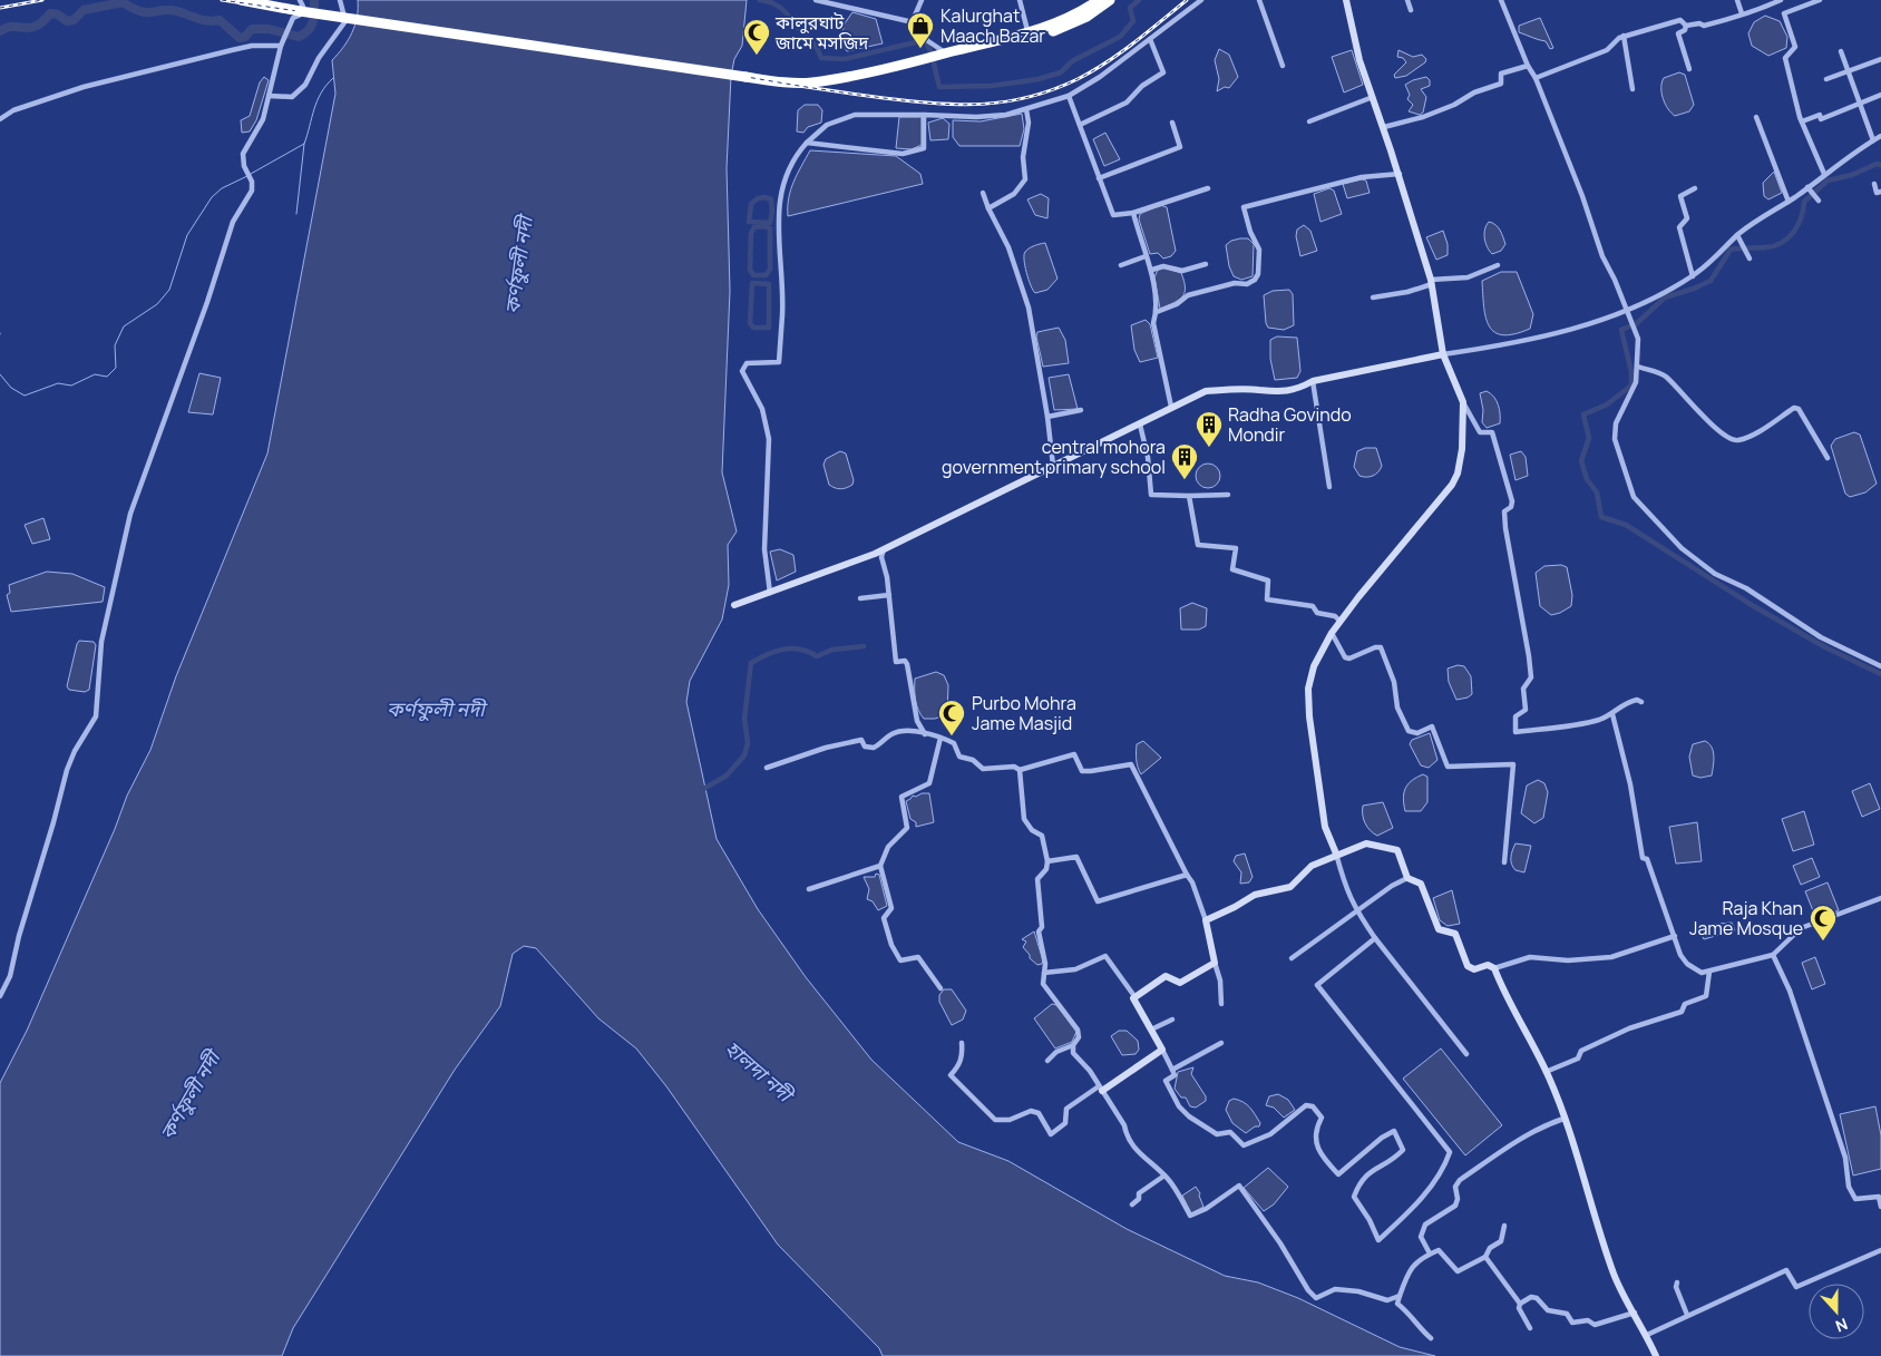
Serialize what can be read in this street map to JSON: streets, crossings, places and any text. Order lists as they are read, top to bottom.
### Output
{
  "water": ["কর্ণফুলী নদী", "হালদা নদী"],
  "places": {
    "shop": ["Kalurghat Maach Bazar"],
    "mosque": ["কালুরঘাট জামে মসজিদ", "Purbo Mohra Jame Masjid", "Raja Khan Jame Mosque"],
    "building": ["Radha Govindo Mondir", "central mohora government primary school"]
  },
  "north": "bottom"
}
